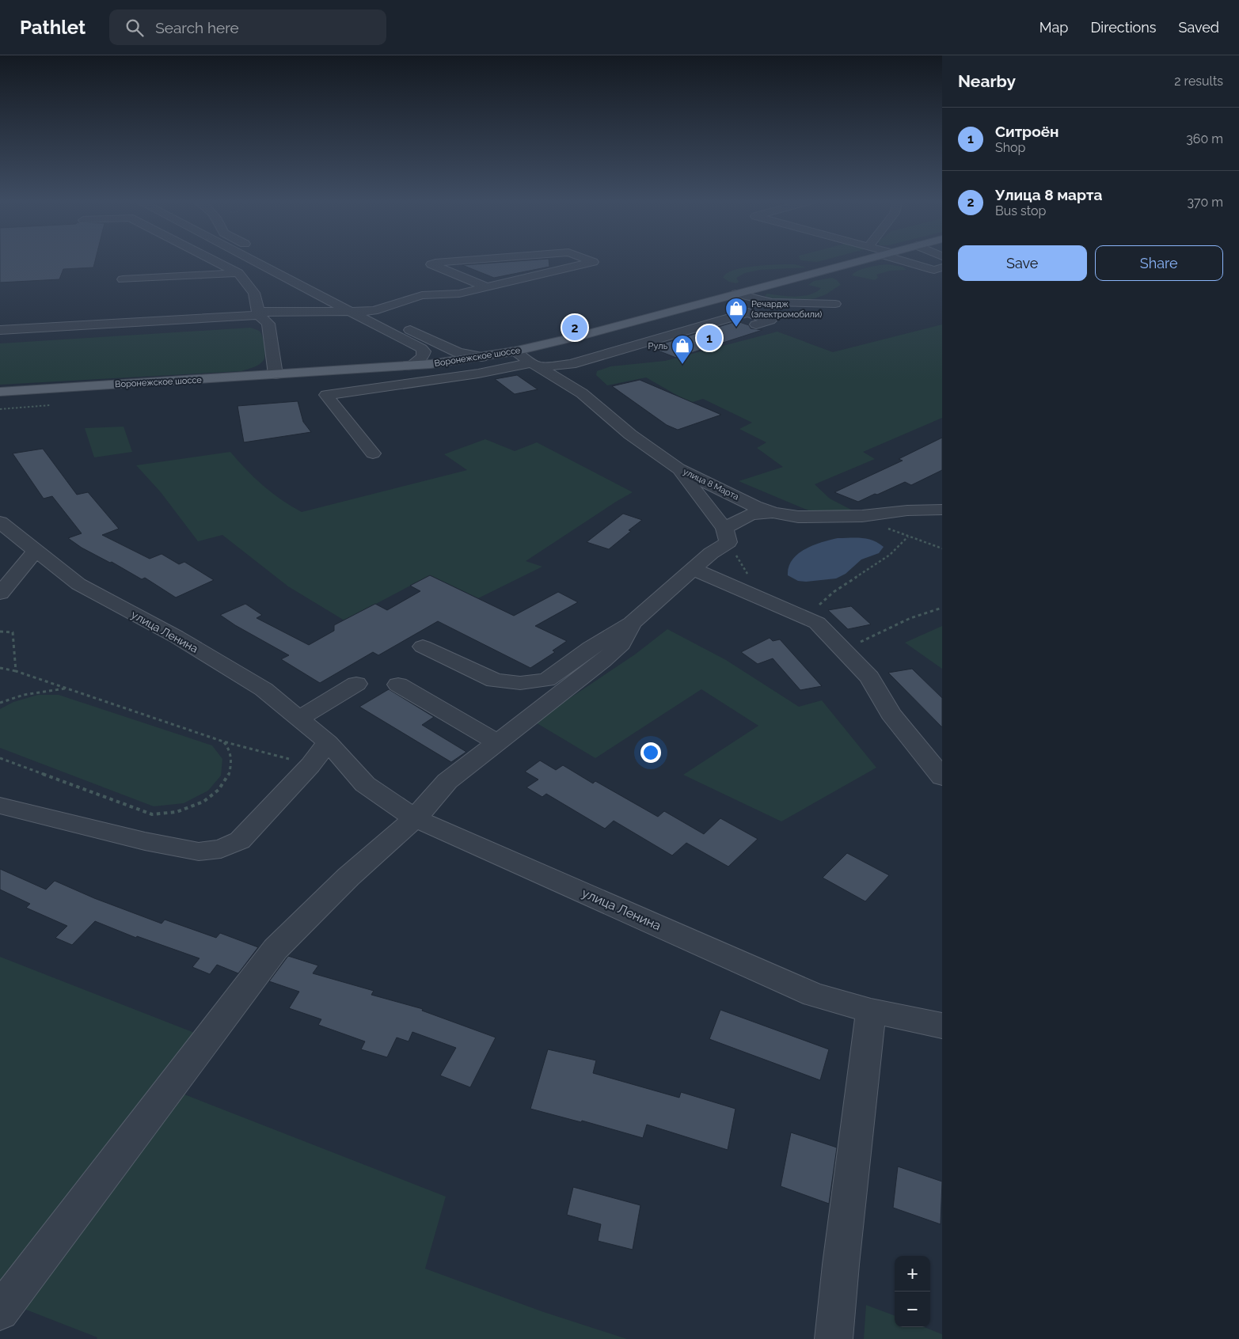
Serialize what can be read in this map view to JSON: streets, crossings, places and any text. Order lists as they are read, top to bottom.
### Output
{
  "streets": {
    "main road": ["Воронежское шоссе"],
    "street": ["улица 8 Марта", "улица Ленина"]
  },
  "crossings": [
    ["Воронежское шоссе", "улица 8 Марта"]
  ],
  "places": {
    "shop": ["Речардж (электромобили)", "Руль"]
  },
  "page": {
    "header": "Pathlet",
    "search": "Search here",
    "nav": ["Map", "Directions", "Saved"],
    "heading": ["Nearby", "2 results"],
    "list": [
      {
        "mark": "1",
        "name": "Ситроён",
        "note": "Shop",
        "value": "360 m"
      },
      {
        "mark": "2",
        "name": "Улица 8 марта",
        "note": "Bus stop",
        "value": "370 m"
      }
    ],
    "buttons": ["Save", "Share"],
    "pins": ["2", "1"],
    "map_buttons": ["+", "−"]
  }
}
